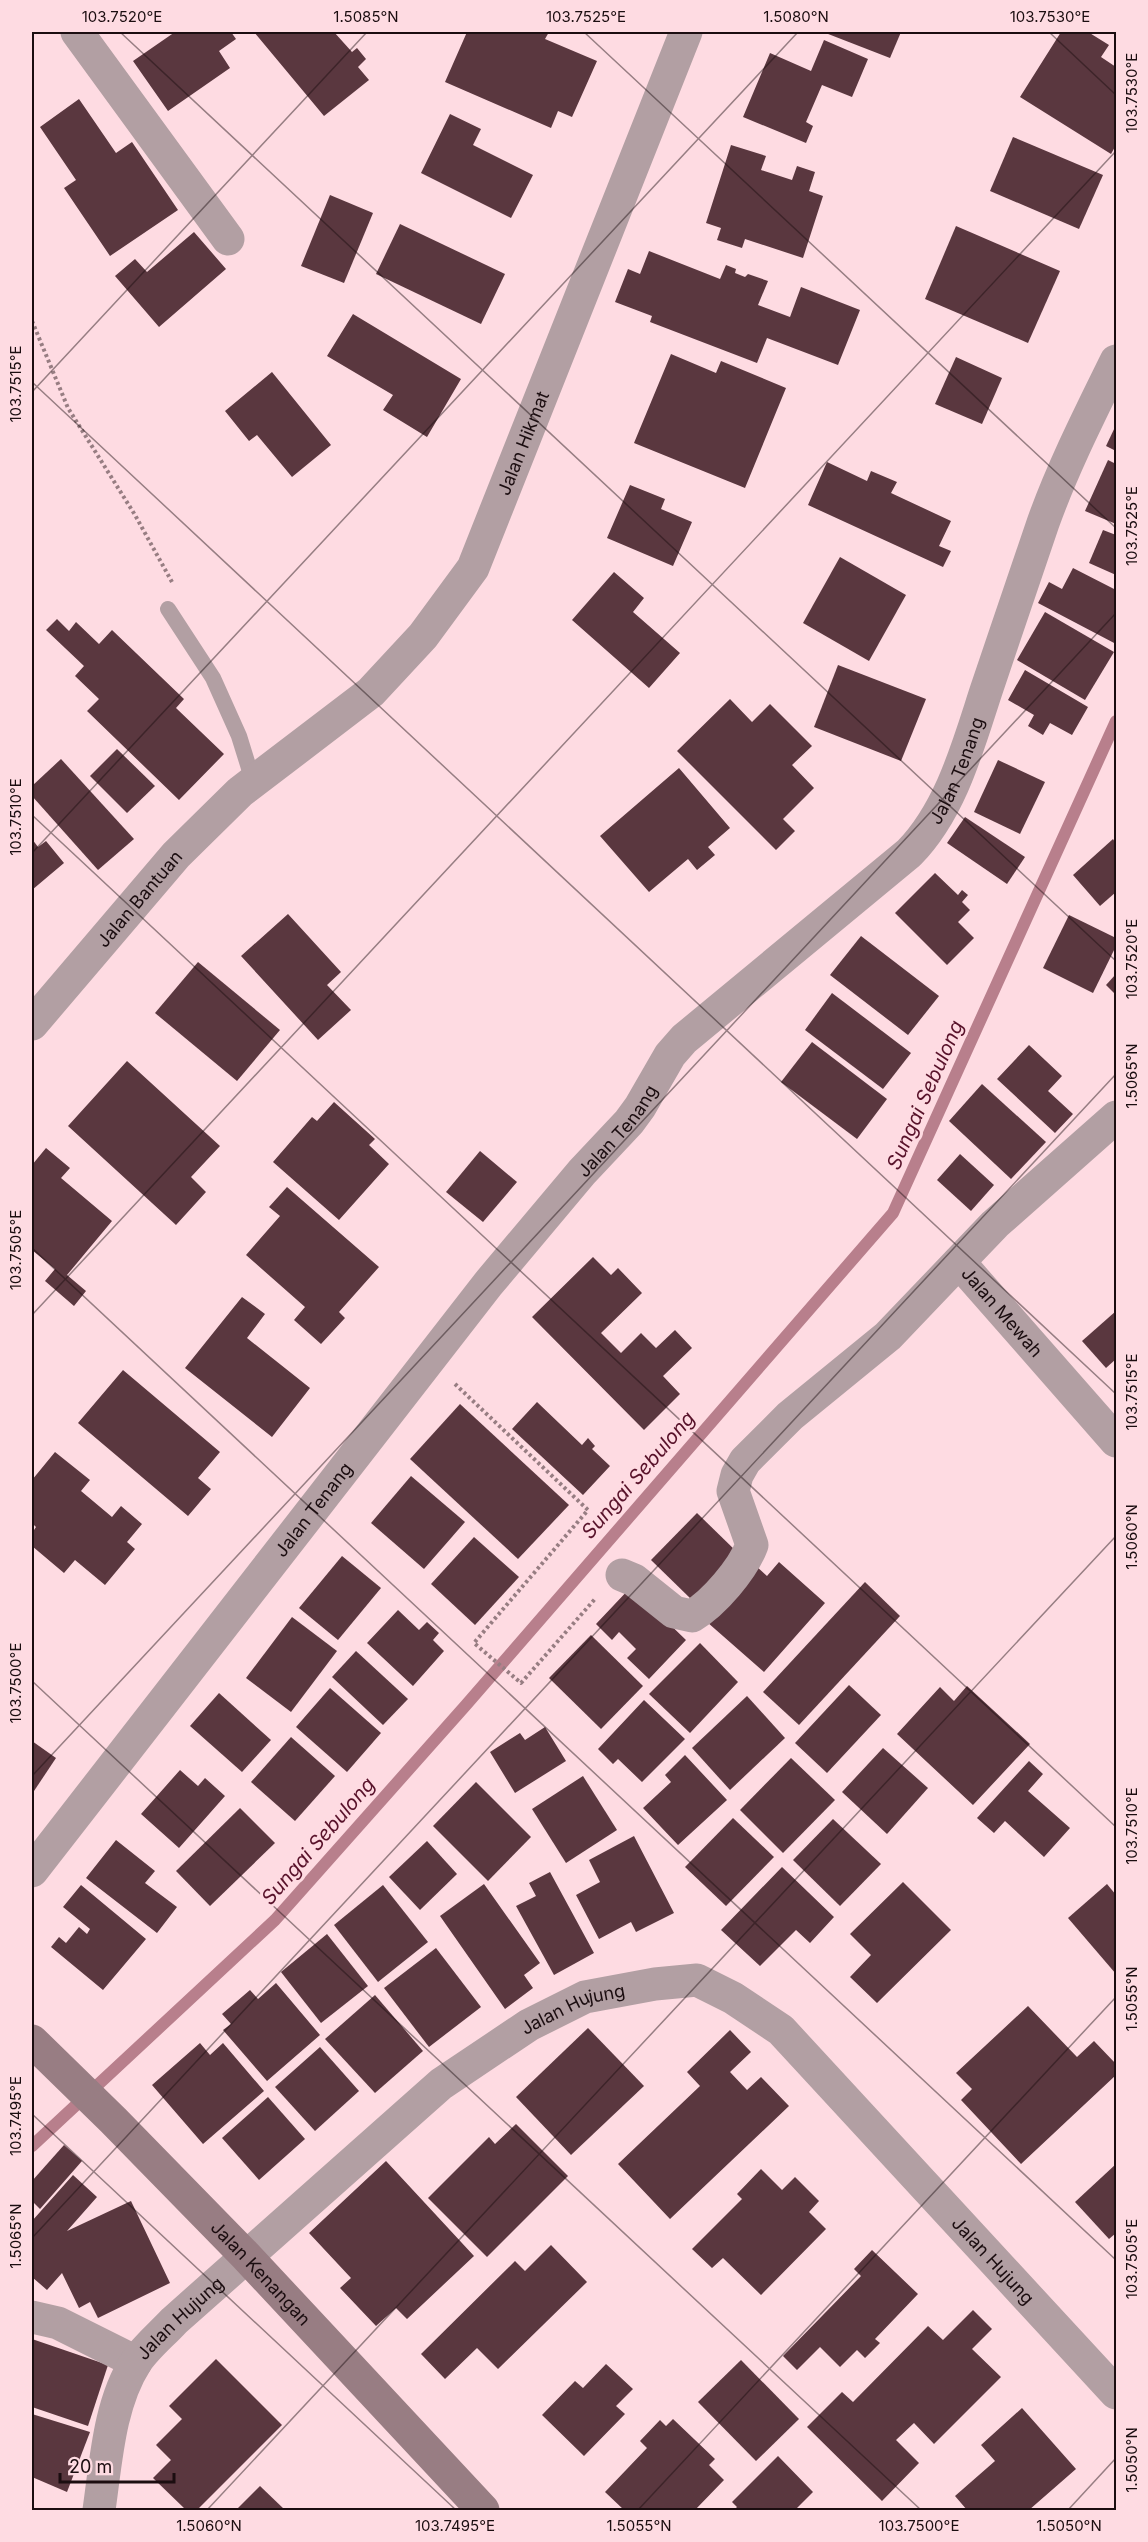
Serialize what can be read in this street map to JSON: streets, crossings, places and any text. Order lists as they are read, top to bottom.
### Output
{
  "streets": {
    "street": [
      "Jalan Hikmat",
      "Jalan Tenang",
      "Jalan Bantuan",
      "Jalan Mewah",
      "Jalan Hujung",
      "Jalan Kenangan"
    ]
  },
  "crossings": [
    ["Jalan Hikmat", "Jalan Bantuan"],
    ["Jalan Hujung", "Jalan Kenangan"]
  ],
  "water": ["Sungai Sebulong"],
  "scale_bar": "20 m",
  "coordinates": [
    "103.7520°E",
    "1.5085°N",
    "103.7525°E",
    "1.5080°N",
    "103.7530°E",
    "103.7515°E",
    "103.7510°E",
    "1.5065°N",
    "103.7505°E",
    "1.5060°N",
    "103.7500°E",
    "1.5055°N",
    "103.7495°E",
    "1.5050°N"
  ]
}
